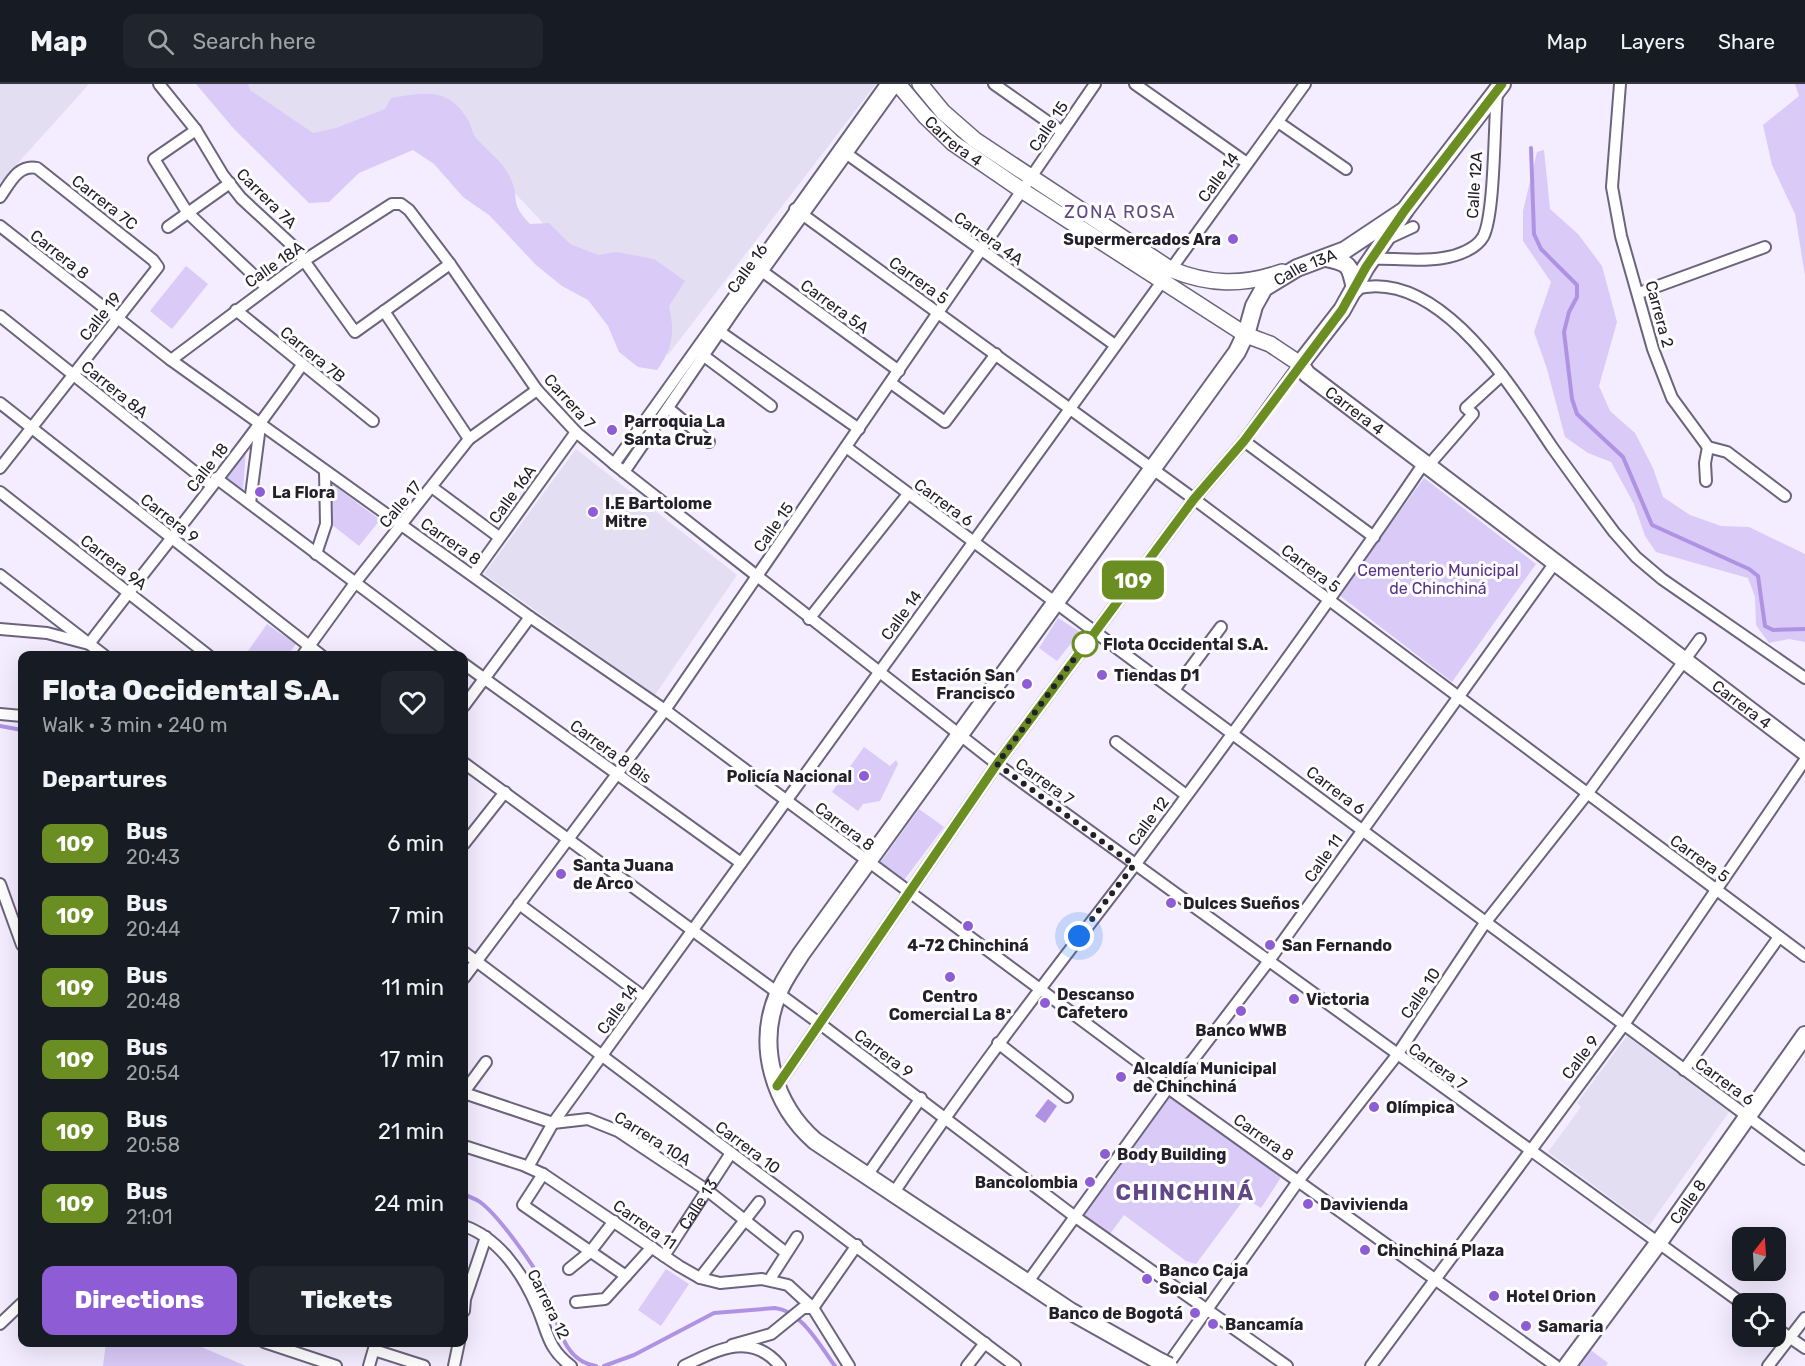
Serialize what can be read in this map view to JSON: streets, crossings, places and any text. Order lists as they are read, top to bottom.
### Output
{
  "streets": {
    "main road": ["Carrera 4", "Calle 13A", "Calle 8"],
    "street": [
      "Calle 15",
      "Calle 14",
      "Calle 12A",
      "Carrera 7A",
      "Carrera 7C",
      "Carrera 4A",
      "Carrera 8",
      "Calle 18A",
      "Calle 16",
      "Carrera 5",
      "Carrera 5A",
      "Carrera 2",
      "Calle 19",
      "Carrera 7B",
      "Carrera 8A",
      "Carrera 7",
      "Calle 18",
      "Calle 16A",
      "Carrera 6",
      "Calle 17",
      "Carrera 9",
      "Carrera 9A",
      "Carrera 8 Bis",
      "Calle 12",
      "Calle 11",
      "Calle 10",
      "Calle 9",
      "Carrera 10A",
      "Carrera 10",
      "Calle 13",
      "Carrera 11",
      "Carrera 12"
    ]
  },
  "crossings": [
    ["Calle 15", "Carrera 4"],
    ["Calle 15", "Carrera 4A"],
    ["Calle 15", "Carrera 8"],
    ["Calle 15", "Carrera 5"],
    ["Calle 15", "Carrera 5A"],
    ["Calle 15", "Carrera 7"],
    ["Calle 15", "Carrera 6"],
    ["Calle 15", "Carrera 9"],
    ["Calle 15", "Carrera 8 Bis"],
    ["Calle 15", "Carrera 10"],
    ["Carrera 4", "Calle 14"],
    ["Carrera 4", "Calle 16"],
    ["Carrera 4", "Calle 13A"],
    ["Carrera 4", "Calle 12"],
    ["Carrera 4", "Calle 11"],
    ["Carrera 4", "Calle 10"],
    ["Calle 14", "Carrera 4A"],
    ["Calle 14", "Carrera 8"],
    ["Calle 14", "Carrera 5"],
    ["Calle 14", "Carrera 7"],
    ["Calle 14", "Carrera 6"],
    ["Calle 14", "Carrera 9"],
    ["Calle 14", "Carrera 8 Bis"],
    ["Calle 14", "Carrera 10A"],
    ["Calle 14", "Carrera 10"],
    ["Calle 14", "Carrera 11"],
    ["Carrera 7A", "Calle 18A"],
    ["Carrera 7C", "Calle 19"],
    ["Carrera 4A", "Calle 16"],
    ["Carrera 8", "Calle 18A"],
    ["Carrera 8", "Calle 13A"],
    ["Carrera 8", "Calle 19"],
    ["Carrera 8", "Calle 18"],
    ["Carrera 8", "Calle 16A"],
    ["Carrera 8", "Calle 17"],
    ["Carrera 8", "Calle 12"],
    ["Carrera 8", "Calle 11"],
    ["Carrera 8", "Calle 10"],
    ["Carrera 8", "Calle 9"],
    ["Calle 18A", "Carrera 7B"],
    ["Calle 18A", "Carrera 7"],
    ["Calle 16", "Carrera 5"],
    ["Calle 16", "Carrera 5A"],
    ["Calle 16", "Carrera 7"],
    ["Calle 13A", "Carrera 5"],
    ["Calle 13A", "Carrera 7"],
    ["Calle 13A", "Carrera 6"],
    ["Calle 13A", "Carrera 9"],
    ["Calle 13A", "Calle 12"],
    ["Calle 13A", "Calle 11"],
    ["Calle 13A", "Calle 10"],
    ["Carrera 5", "Calle 12"],
    ["Carrera 5", "Calle 11"],
    ["Carrera 5", "Calle 10"],
    ["Carrera 5", "Calle 9"],
    ["Calle 19", "Carrera 8A"],
    ["Calle 19", "Carrera 9"],
    ["Carrera 7B", "Calle 18"],
    ["Carrera 8A", "Calle 18"],
    ["Carrera 7", "Calle 16A"],
    ["Carrera 7", "Calle 17"],
    ["Carrera 7", "Calle 12"],
    ["Carrera 7", "Calle 11"],
    ["Carrera 7", "Calle 10"],
    ["Carrera 7", "Calle 9"],
    ["Carrera 7", "Calle 8"],
    ["Calle 18", "Carrera 9"],
    ["Calle 18", "Carrera 9A"],
    ["Carrera 6", "Calle 12"],
    ["Carrera 6", "Calle 11"],
    ["Carrera 6", "Calle 10"],
    ["Carrera 6", "Calle 9"],
    ["Carrera 6", "Calle 8"],
    ["Calle 17", "Carrera 9"],
    ["Carrera 9", "Calle 12"],
    ["Carrera 9", "Calle 11"],
    ["Carrera 9", "Calle 10"],
    ["Carrera 10A", "Calle 13"],
    ["Carrera 10", "Calle 13"],
    ["Calle 13", "Carrera 11"]
  ],
  "districts": ["ZONA ROSA", "CHINCHINÁ"],
  "parks": ["Cementerio Municipal de Chinchiná"],
  "places": [
    "Supermercados Ara",
    "Parroquia La Santa Cruz",
    "La Flora",
    "I.E Bartolome Mitre",
    "Flota Occidental S.A.",
    "Tiendas D1",
    "Estación San Francisco",
    "Policía Nacional",
    "Santa Juana de Arco",
    "Dulces Sueños",
    "4-72 Chinchiná",
    "San Fernando",
    "Centro Comercial La 8ª",
    "Victoria",
    "Descanso Cafetero",
    "Banco WWB",
    "Alcaldía Municipal de Chinchiná",
    "Olímpica",
    "Body Building",
    "Bancolombia",
    "Davivienda",
    "Chinchiná Plaza",
    "Banco Caja Social",
    "Hotel Orion",
    "Banco de Bogotá",
    "Bancamía",
    "Samaria"
  ],
  "lines": ["bus line 109"],
  "north": "top",
  "page": {
    "header": "Map",
    "search": "Search here",
    "nav": ["Map", "Layers", "Share"],
    "on_map": "109",
    "heading": [
      ["Flota Occidental S.A.", "Walk · 3 min · 240 m"],
      "Departures"
    ],
    "list": [
      {
        "mark": "109",
        "name": "Bus",
        "note": "20:43",
        "value": "6 min"
      },
      {
        "mark": "109",
        "name": "Bus",
        "note": "20:44",
        "value": "7 min"
      },
      {
        "mark": "109",
        "name": "Bus",
        "note": "20:48",
        "value": "11 min"
      },
      {
        "mark": "109",
        "name": "Bus",
        "note": "20:54",
        "value": "17 min"
      },
      {
        "mark": "109",
        "name": "Bus",
        "note": "20:58",
        "value": "21 min"
      },
      {
        "mark": "109",
        "name": "Bus",
        "note": "21:01",
        "value": "24 min"
      }
    ],
    "buttons": ["Directions", "Tickets"]
  }
}
